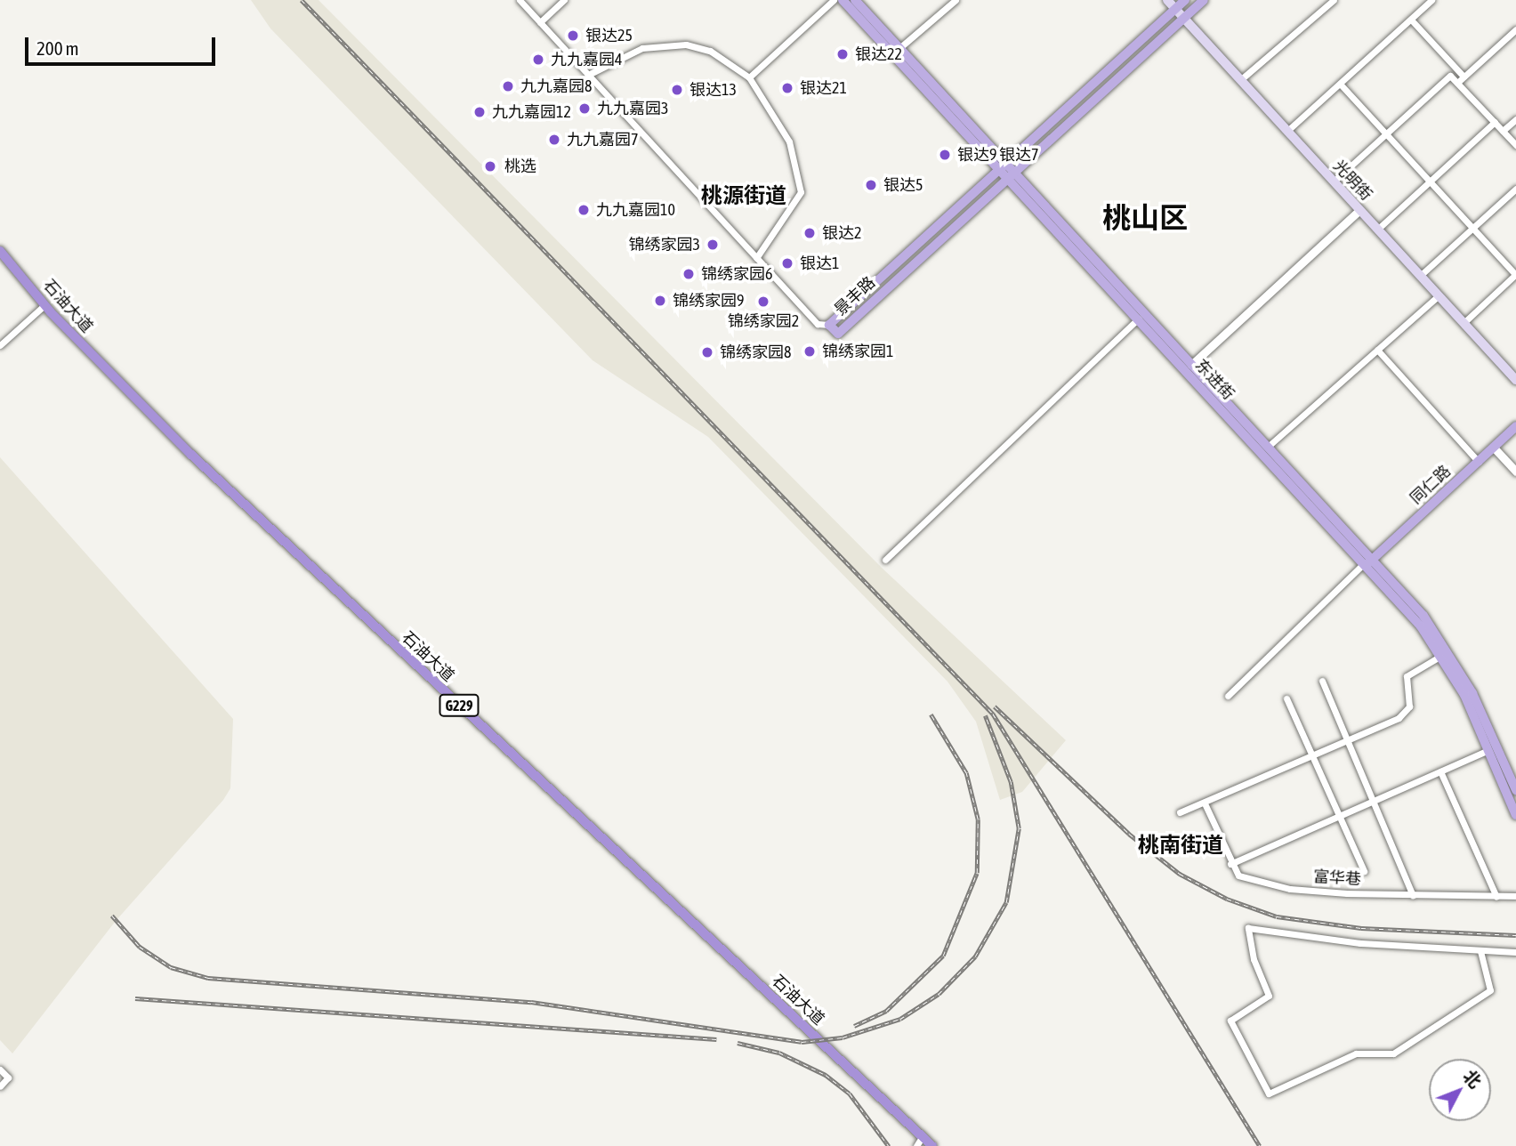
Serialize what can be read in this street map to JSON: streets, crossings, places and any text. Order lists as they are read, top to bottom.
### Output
{
  "streets": {
    "highway": ["石油大道", "G229"],
    "main road": [
      "光明街",
      "景丰路",
      "东进街",
      "同仁路"
    ],
    "street": ["富华巷"]
  },
  "crossings": [
    ["光明街", "景丰路"],
    ["景丰路", "东进街"],
    ["东进街", "同仁路"]
  ],
  "districts": ["桃源街道", "桃山区", "桃南街道"],
  "places": [
    "银达25",
    "银达22",
    "九九嘉园4",
    "九九嘉园8",
    "银达21",
    "银达13",
    "九九嘉园3",
    "九九嘉园12",
    "九九嘉园7",
    "银达9 银达7",
    "桃选",
    "银达5",
    "九九嘉园10",
    "银达2",
    "锦绣家园3",
    "银达1",
    "锦绣家园6",
    "锦绣家园9",
    "锦绣家园2",
    "锦绣家园1",
    "锦绣家园8"
  ],
  "scale_bar": "200 m",
  "north": "top right"
}
